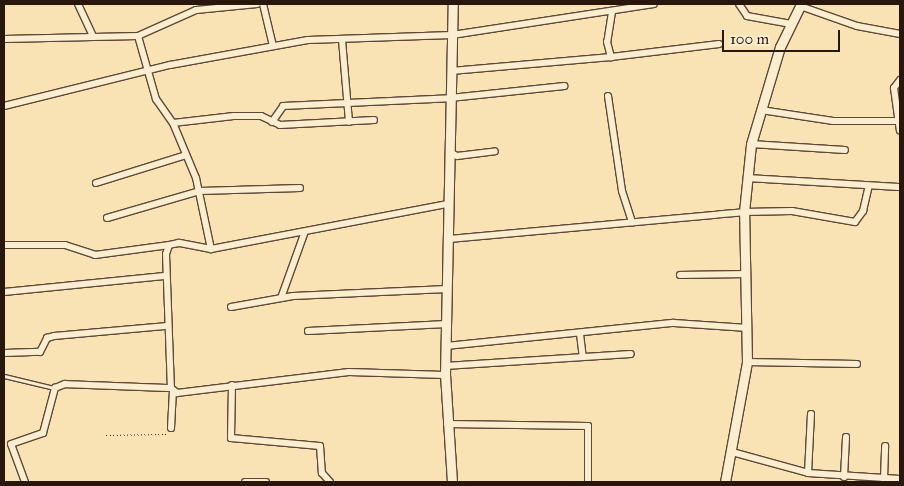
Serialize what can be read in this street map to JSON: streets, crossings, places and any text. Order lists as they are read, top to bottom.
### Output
{
  "scale_bar": "100 m"
}
